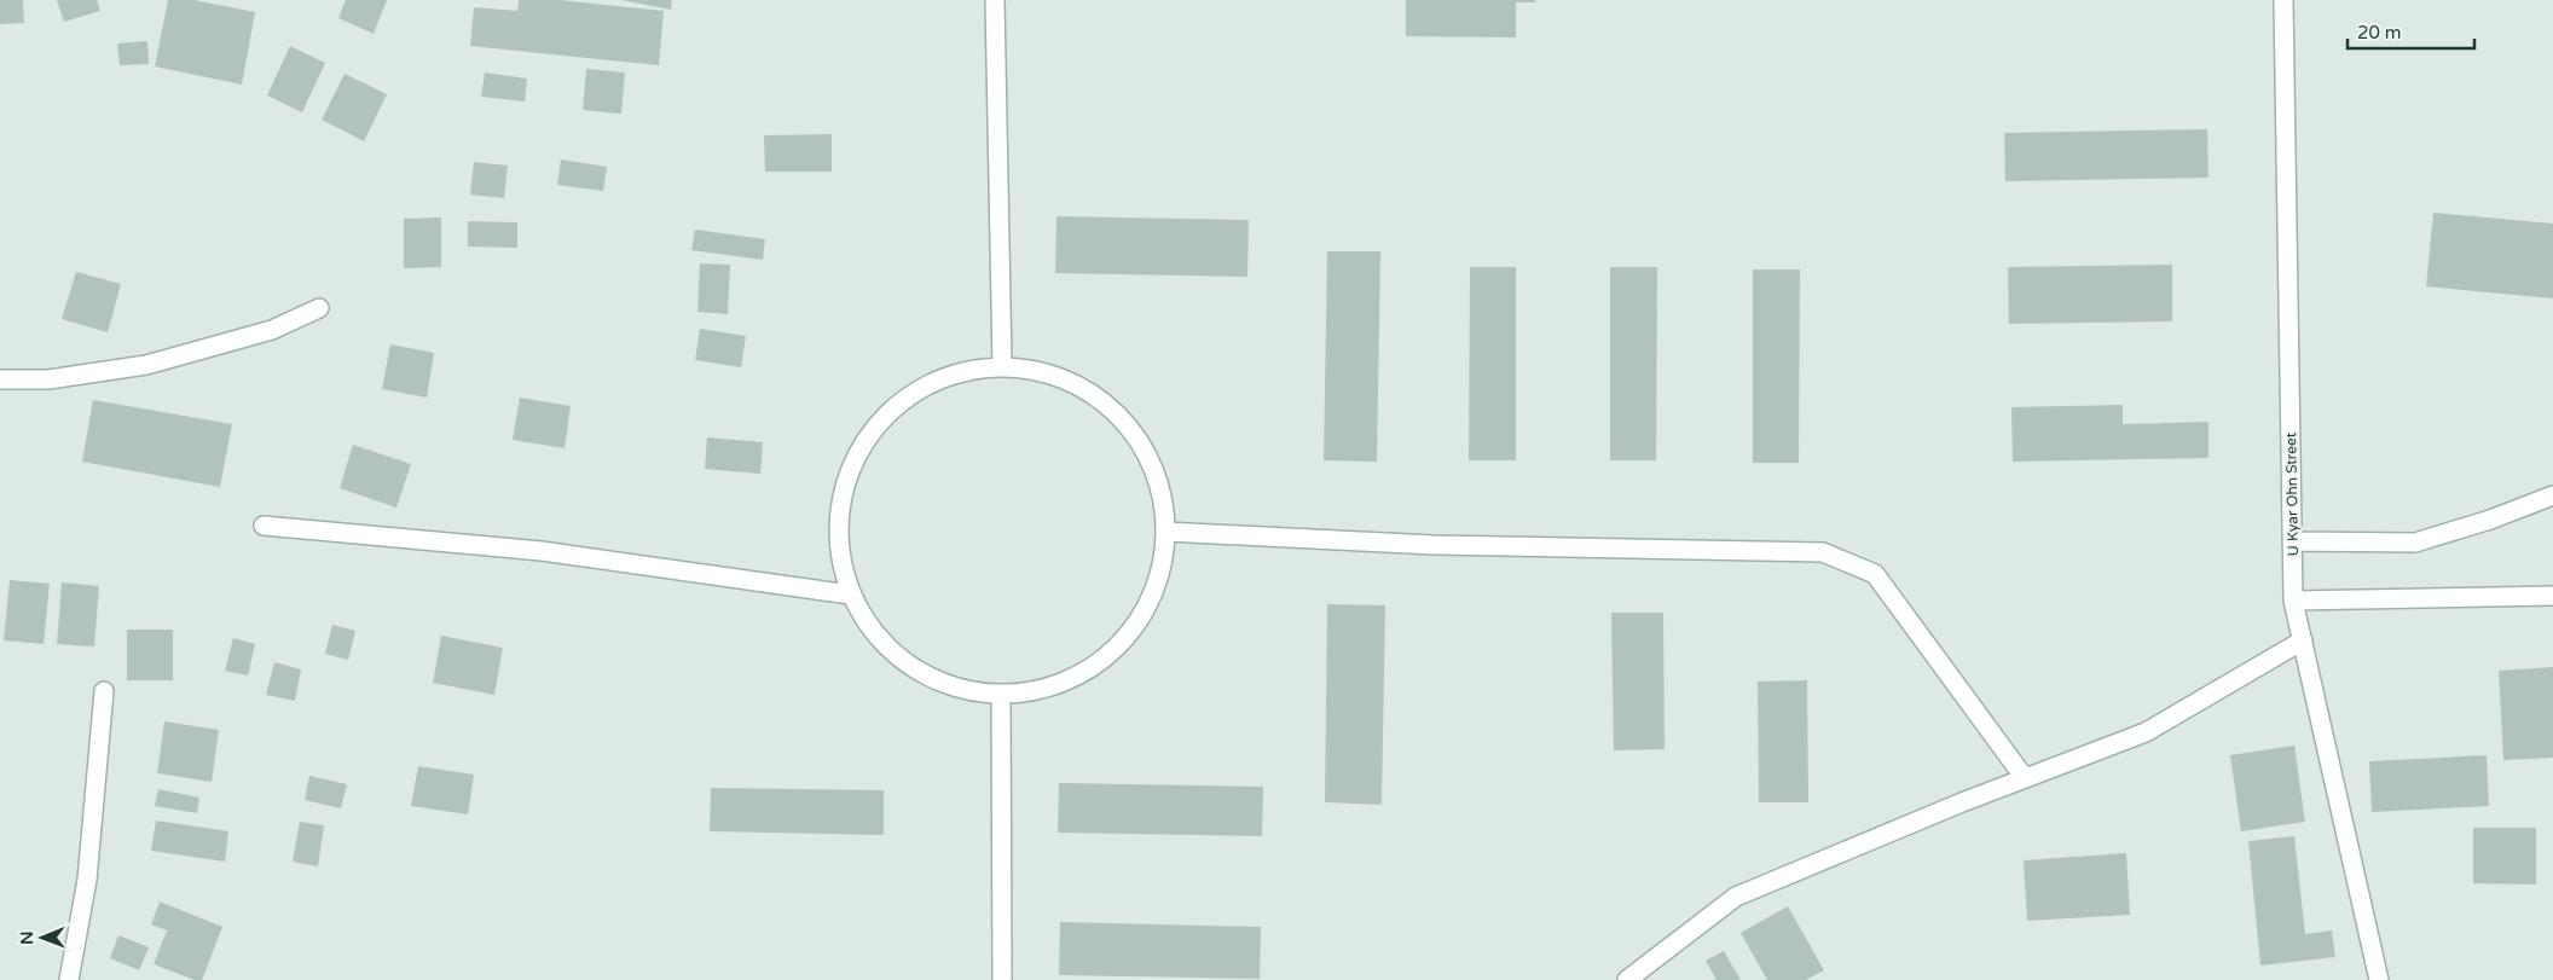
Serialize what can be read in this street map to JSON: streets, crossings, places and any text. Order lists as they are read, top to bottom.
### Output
{
  "streets": {
    "street": ["U Kyar Ohn Street"]
  },
  "scale_bar": "20 m",
  "north": "left"
}
